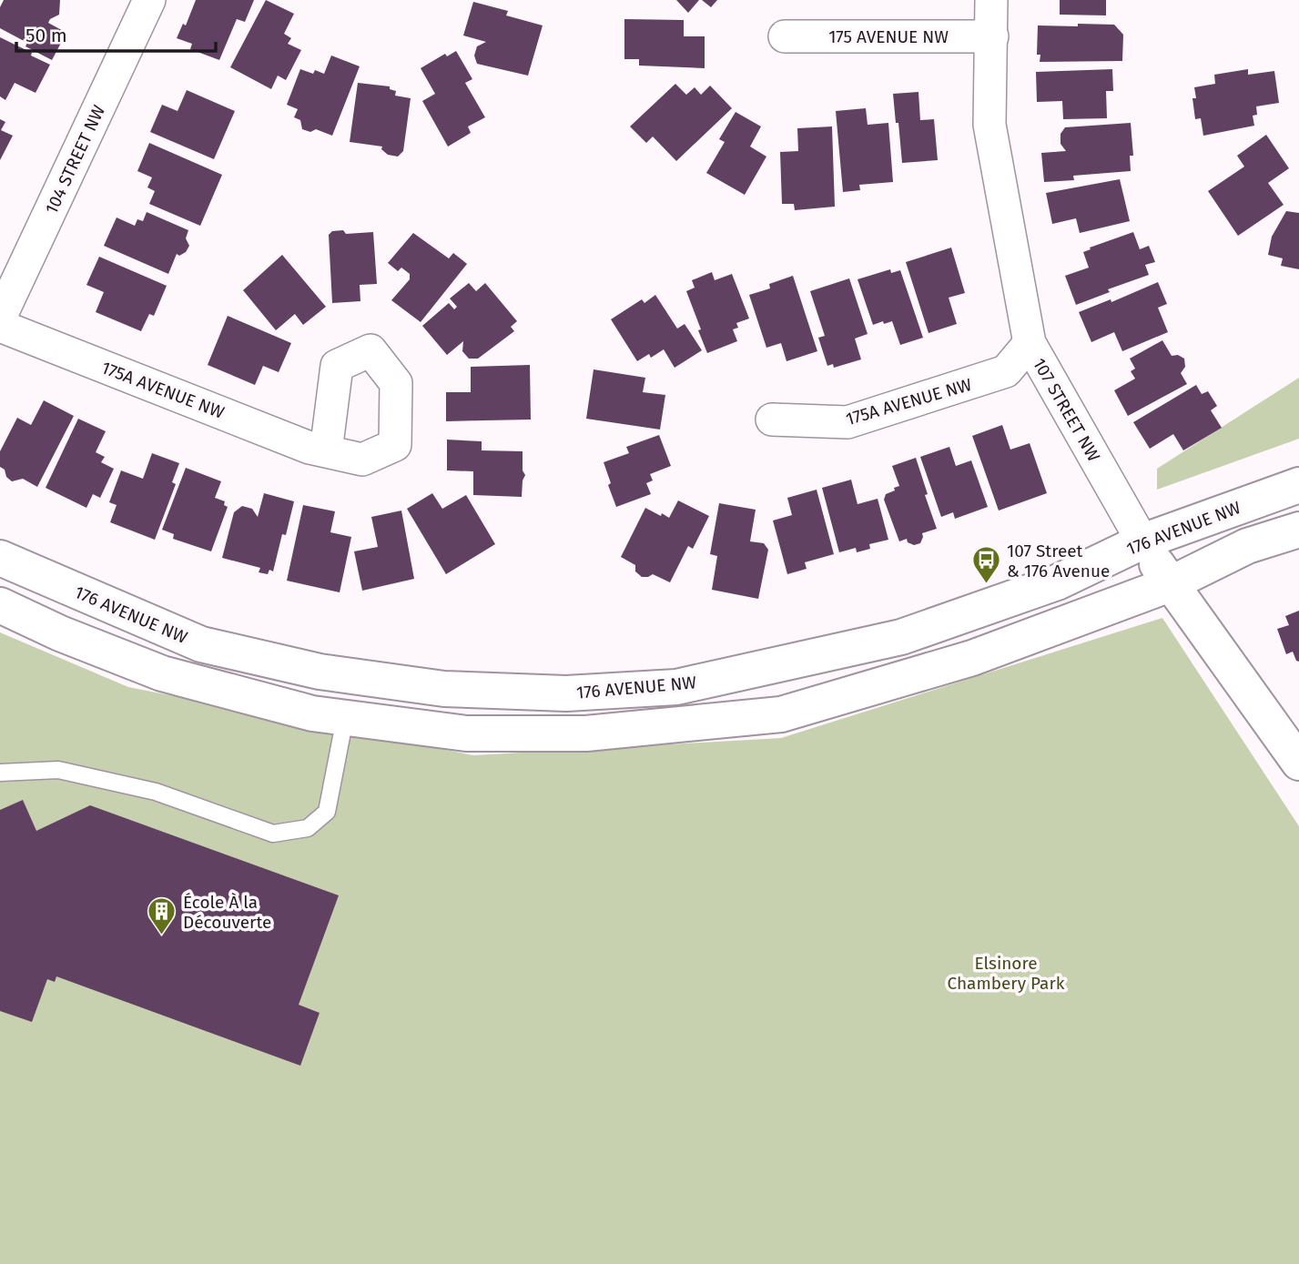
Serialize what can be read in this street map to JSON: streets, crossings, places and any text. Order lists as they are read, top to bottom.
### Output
{
  "streets": {
    "street": [
      "175 AVENUE NW",
      "104 STREET NW",
      "175A AVENUE NW",
      "107 STREET NW",
      "176 AVENUE NW"
    ]
  },
  "crossings": [
    ["175 AVENUE NW", "107 STREET NW"],
    ["175A AVENUE NW", "107 STREET NW"],
    ["107 STREET NW", "176 AVENUE NW"]
  ],
  "parks": ["Elsinore Chambery Park"],
  "places": {
    "bus stop": ["107 Street & 176 Avenue"],
    "building": ["École À la Découverte"]
  },
  "scale_bar": "50 m"
}
